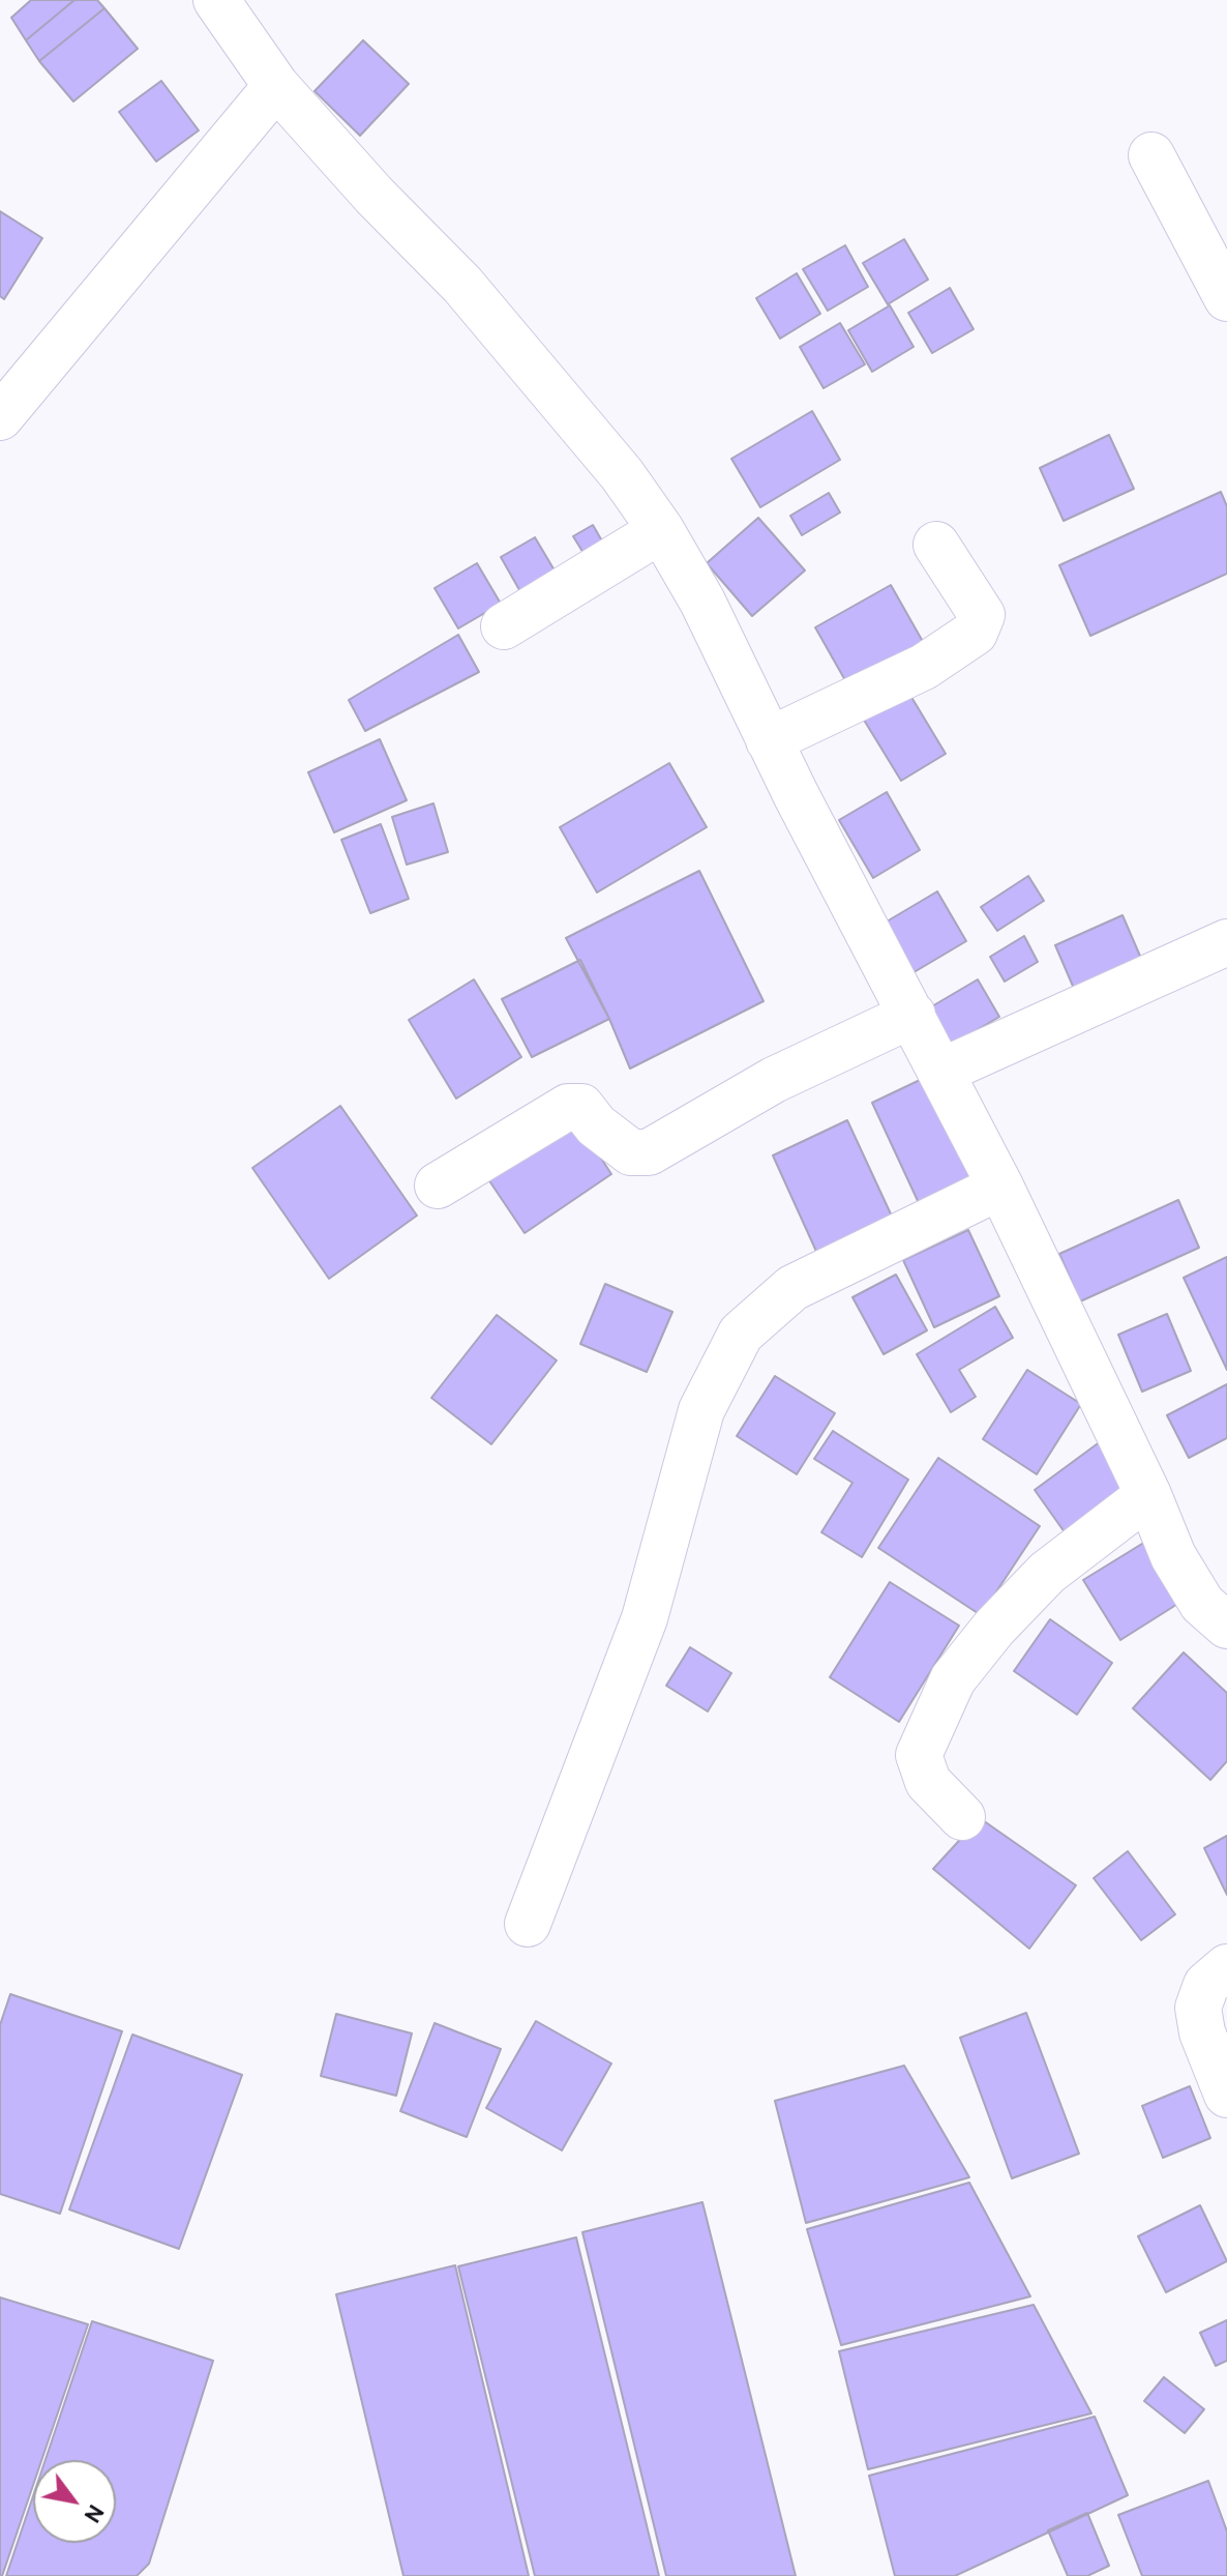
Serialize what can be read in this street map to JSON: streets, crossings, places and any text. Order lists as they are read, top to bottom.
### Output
{
  "north": "bottom right"
}
